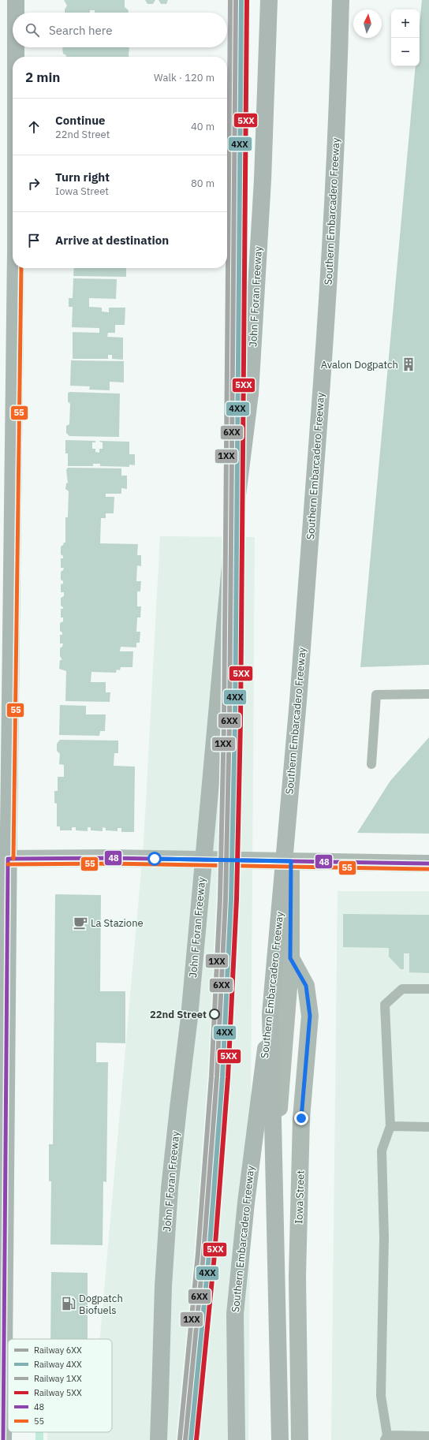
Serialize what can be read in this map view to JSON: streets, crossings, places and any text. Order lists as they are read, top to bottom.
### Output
{
  "streets": {
    "highway": ["Southern Embarcadero Freeway", "John F Foran Freeway"],
    "street": ["Iowa Street"]
  },
  "places": {
    "building": ["Avalon Dogpatch"],
    "cafe": ["La Stazione"],
    "other": ["22nd Street"],
    "fuel station": ["Dogpatch Biofuels"]
  },
  "lines": [
    "rail line 6XX",
    "rail line 4XX",
    "rail line 1XX",
    "rail line 5XX",
    "transit line 55",
    "transit line 48"
  ],
  "legend": [
    "Railway 6XX",
    "Railway 4XX",
    "Railway 1XX",
    "Railway 5XX",
    "48",
    "55"
  ],
  "north": "top",
  "page": {
    "map_buttons": ["+", "−"],
    "search": "Search here",
    "heading": ["2 min", "Walk · 120 m"],
    "list": [
      ["Continue", "22nd Street", "40 m"],
      ["Turn right", "Iowa Street", "80 m"],
      "Arrive at destination"
    ]
  }
}
